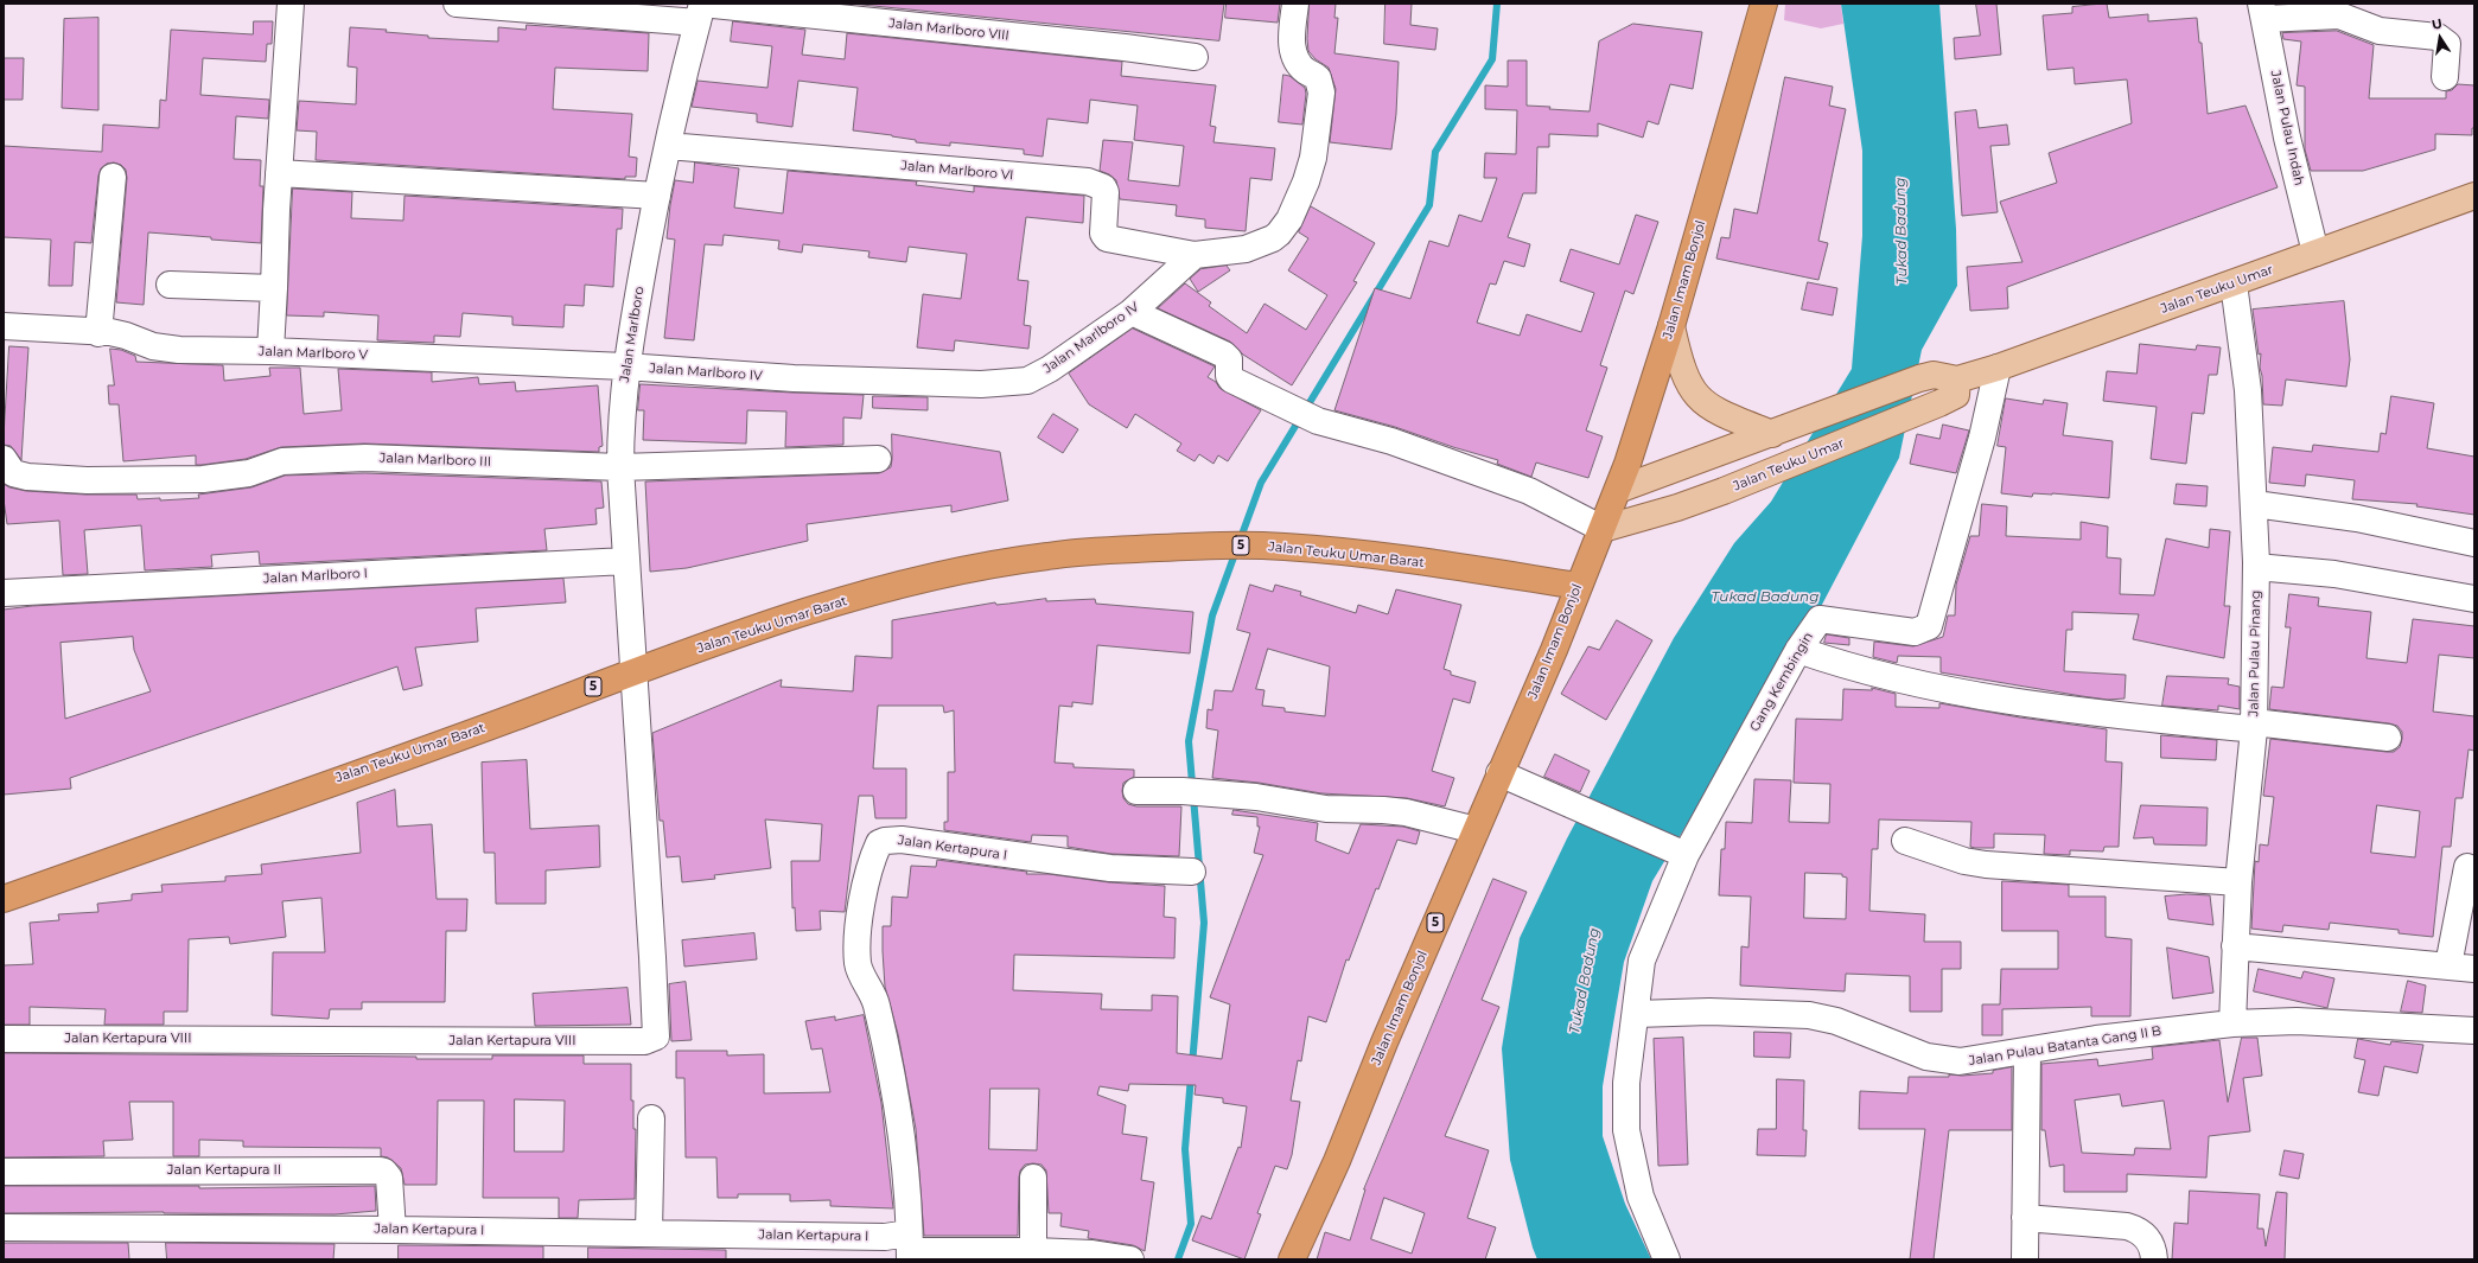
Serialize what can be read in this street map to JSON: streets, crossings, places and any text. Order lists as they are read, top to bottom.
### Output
{
  "streets": {
    "highway": ["Jalan Imam Bonjol", "5", "Jalan Teuku Umar Barat"],
    "main road": ["Jalan Teuku Umar"],
    "street": [
      "Jalan Marlboro VIII",
      "Jalan Pulau Indah",
      "Jalan Marlboro VI",
      "Jalan Marlboro",
      "Jalan Marlboro IV",
      "Jalan Marlboro V",
      "Jalan Marlboro III",
      "Jalan Marlboro I",
      "Jalan Pulau Pinang",
      "Gang Kembingin",
      "Jalan Kertapura I",
      "Jalan Kertapura VIII",
      "Jalan Pulau Batanta Gang II B",
      "Jalan Kertapura II"
    ]
  },
  "crossings": [
    ["Jalan Marlboro VIII", "Jalan Marlboro"],
    ["Jalan Pulau Indah", "Jalan Teuku Umar"],
    ["Jalan Marlboro VI", "Jalan Marlboro"],
    ["Jalan Marlboro VI", "Jalan Marlboro IV"],
    ["Jalan Imam Bonjol", "Jalan Teuku Umar"],
    ["Jalan Imam Bonjol", "Jalan Teuku Umar Barat"],
    ["Jalan Teuku Umar", "Jalan Pulau Pinang"],
    ["Jalan Teuku Umar", "Gang Kembingin"],
    ["Jalan Marlboro", "Jalan Marlboro IV"],
    ["Jalan Marlboro", "Jalan Marlboro V"],
    ["Jalan Marlboro", "Jalan Marlboro III"],
    ["Jalan Marlboro", "Jalan Teuku Umar Barat"],
    ["Jalan Marlboro", "Jalan Marlboro I"],
    ["Jalan Marlboro", "Jalan Kertapura VIII"],
    ["Jalan Marlboro IV", "Jalan Marlboro V"],
    ["Jalan Teuku Umar Barat", "Jalan Kertapura VIII"],
    ["Jalan Pulau Pinang", "Jalan Pulau Batanta Gang II B"],
    ["Gang Kembingin", "Jalan Pulau Batanta Gang II B"],
    ["Jalan Kertapura I", "Jalan Kertapura II"]
  ],
  "water": ["Tukad Badung"],
  "north": "top"
}
